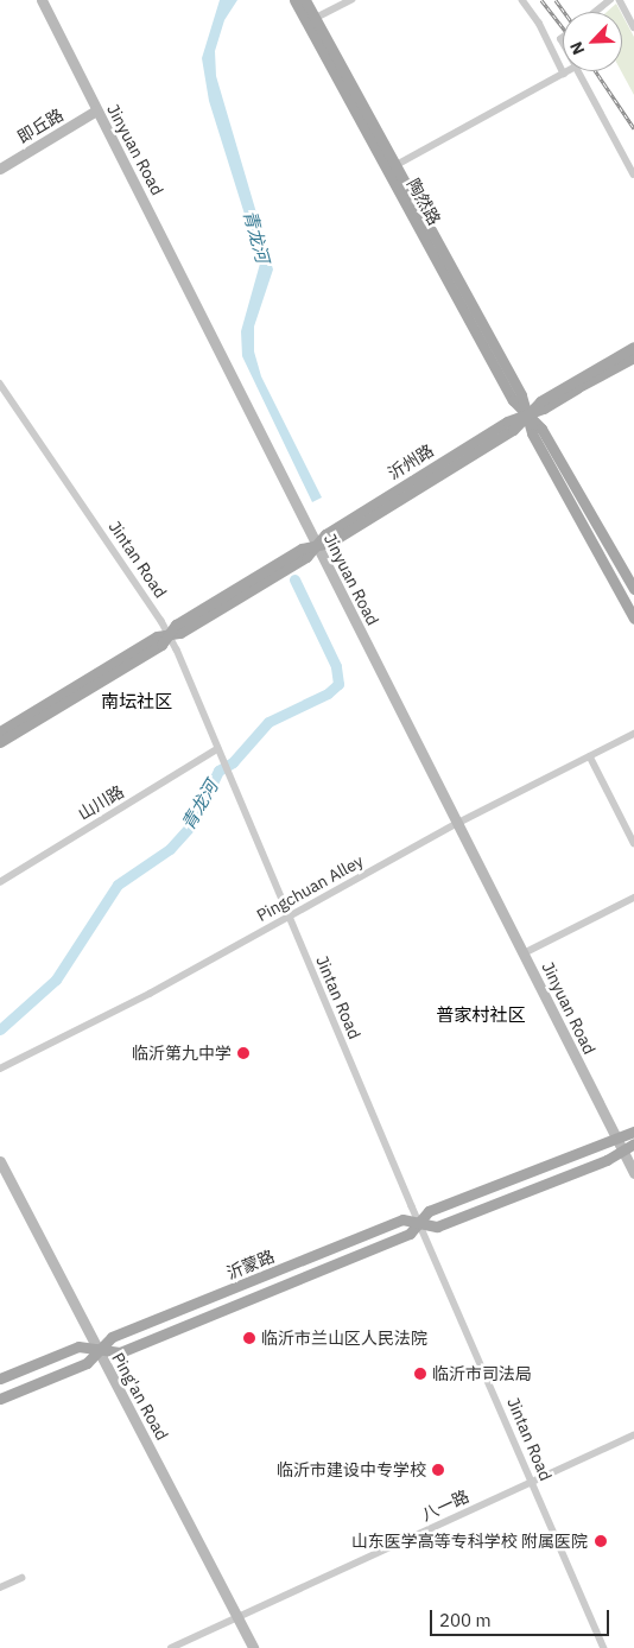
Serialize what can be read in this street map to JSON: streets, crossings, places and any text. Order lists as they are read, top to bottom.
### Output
{
  "streets": {
    "main road": ["陶然路", "沂州路", "沂蒙路"],
    "street": [
      "即丘路",
      "Jinyuan Road",
      "Jintan Road",
      "山川路",
      "Pingchuan Alley",
      "Ping'an Road",
      "八一路"
    ]
  },
  "crossings": [
    ["即丘路", "Jinyuan Road"],
    ["Jinyuan Road", "沂州路"],
    ["Jinyuan Road", "Pingchuan Alley"],
    ["Jinyuan Road", "沂蒙路"],
    ["陶然路", "沂州路"],
    ["沂州路", "Jintan Road"],
    ["Jintan Road", "山川路"],
    ["Jintan Road", "Pingchuan Alley"],
    ["Jintan Road", "沂蒙路"],
    ["Jintan Road", "八一路"],
    ["沂蒙路", "Ping'an Road"],
    ["Ping'an Road", "八一路"]
  ],
  "districts": ["南坛社区", "普家村社区"],
  "water": ["青龙河"],
  "places": [
    "临沂第九中学",
    "临沂市兰山区人民法院",
    "临沂市司法局",
    "临沂市建设中专学校",
    "山东医学高等专科学校 附属医院"
  ],
  "scale_bar": "200 m",
  "north": "bottom left"
}
